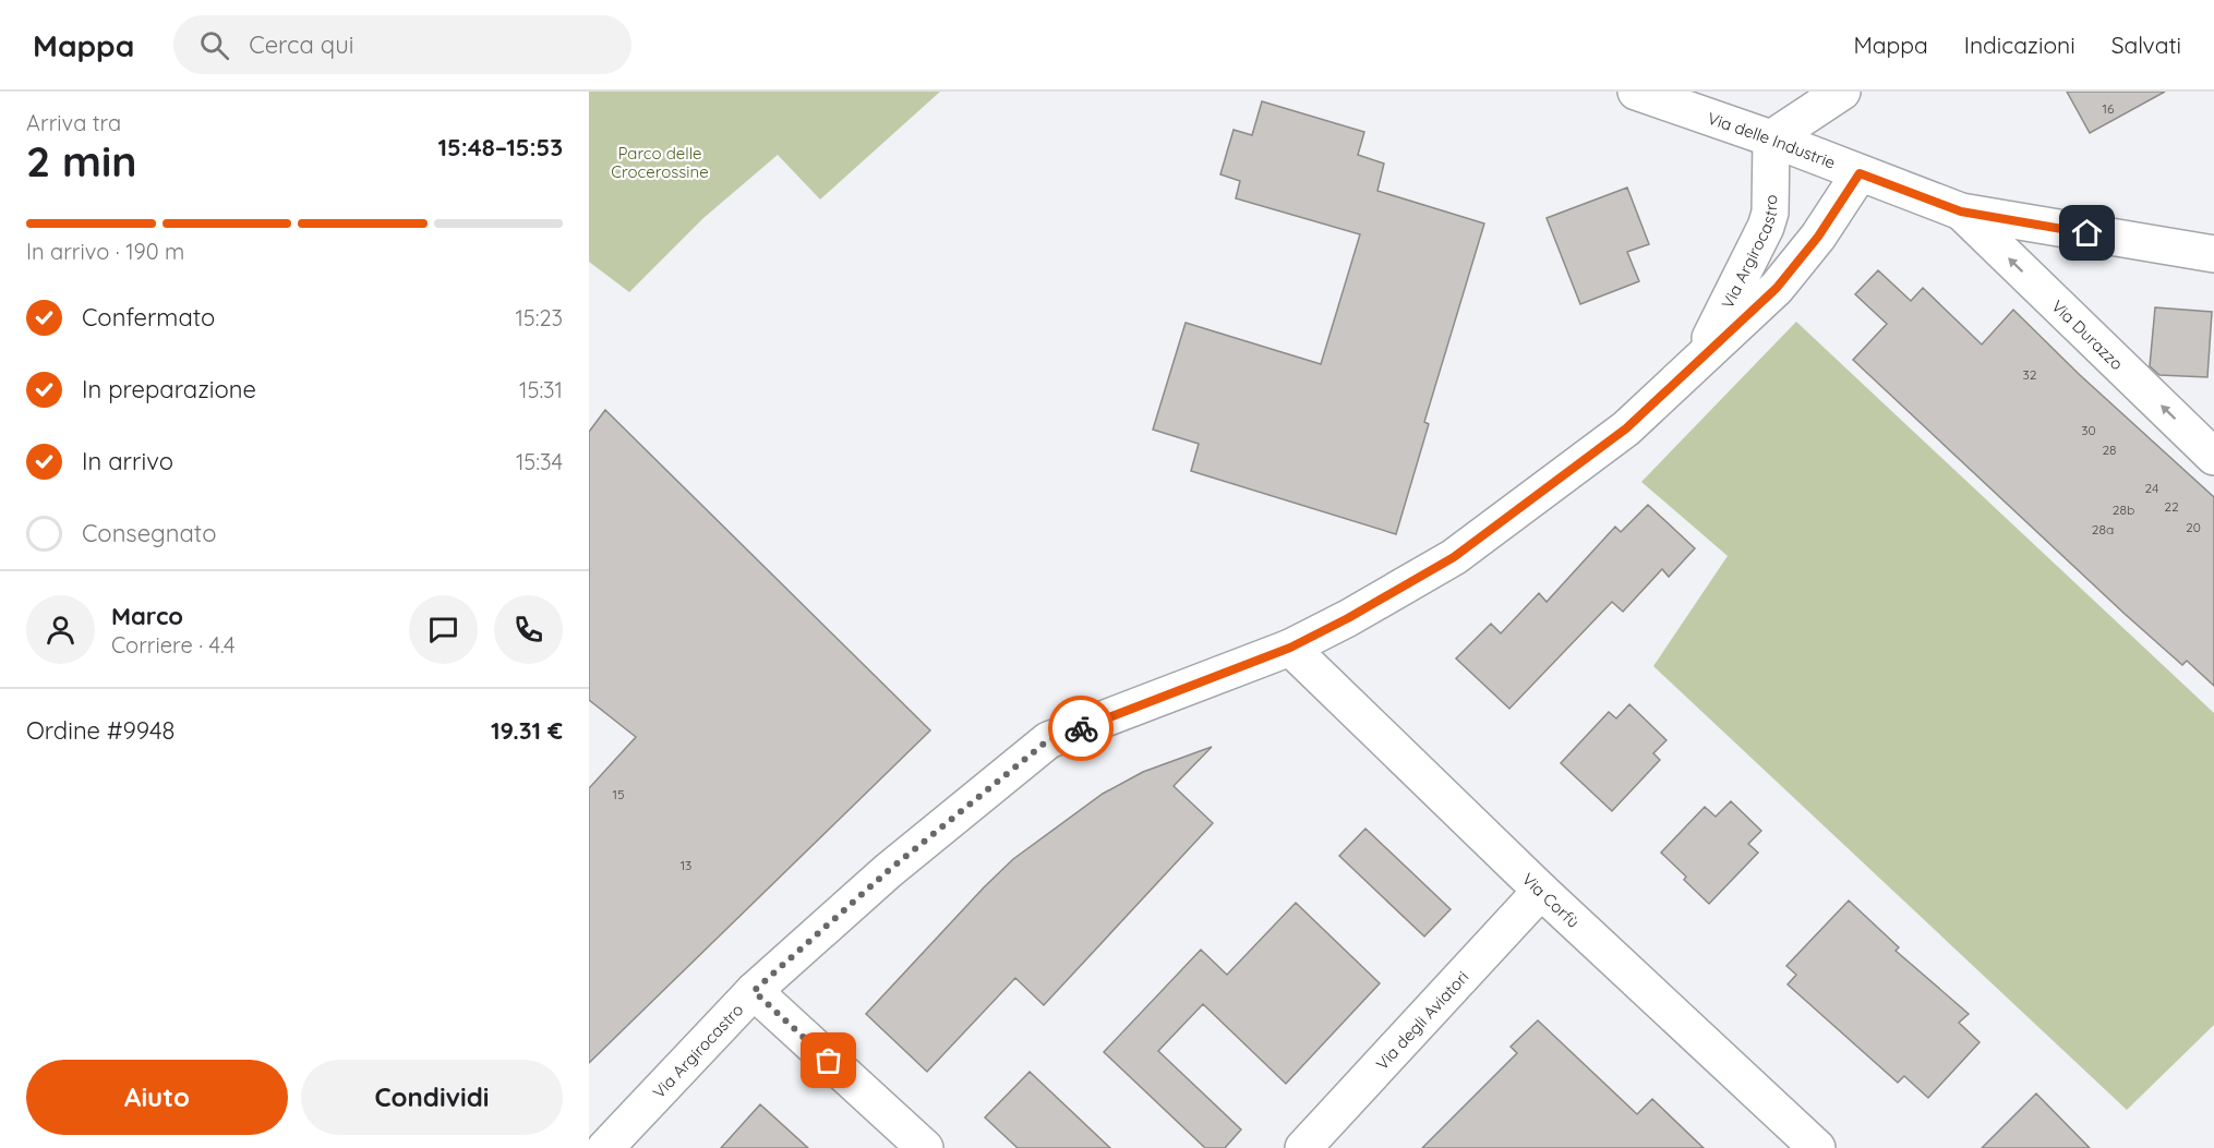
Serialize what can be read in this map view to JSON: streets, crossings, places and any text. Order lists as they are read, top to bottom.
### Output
{
  "streets": {
    "street": [
      "Via delle Industrie",
      "Via Argirocastro",
      "Via Durazzo",
      "Via Corfù",
      "Via degli Aviatori"
    ]
  },
  "crossings": [
    ["Via delle Industrie", "Via Argirocastro"],
    ["Via delle Industrie", "Via Durazzo"],
    ["Via Argirocastro", "Via Corfù"],
    ["Via Corfù", "Via degli Aviatori"]
  ],
  "one_way": ["Via Durazzo"],
  "parks": ["Parco delle Crocerossine"],
  "house_numbers": [
    "16",
    "32",
    "30",
    "28",
    "24",
    "22",
    "28b",
    "20",
    "28a",
    "15",
    "13"
  ],
  "page": {
    "header": "Mappa",
    "search": "Cerca qui",
    "nav": ["Mappa", "Indicazioni", "Salvati"],
    "heading": ["2 min", "Arriva tra", "15:48–15:53"],
    "panel": [
      "Marco",
      "Corriere · 4.4",
      "Ordine #9948",
      "19.31 €"
    ],
    "bar": "In arrivo · 190 m",
    "list": [
      ["Confermato", "15:23"],
      ["In preparazione", "15:31"],
      ["In arrivo", "15:34"],
      "Consegnato"
    ],
    "buttons": ["Aiuto", "Condividi"]
  }
}
